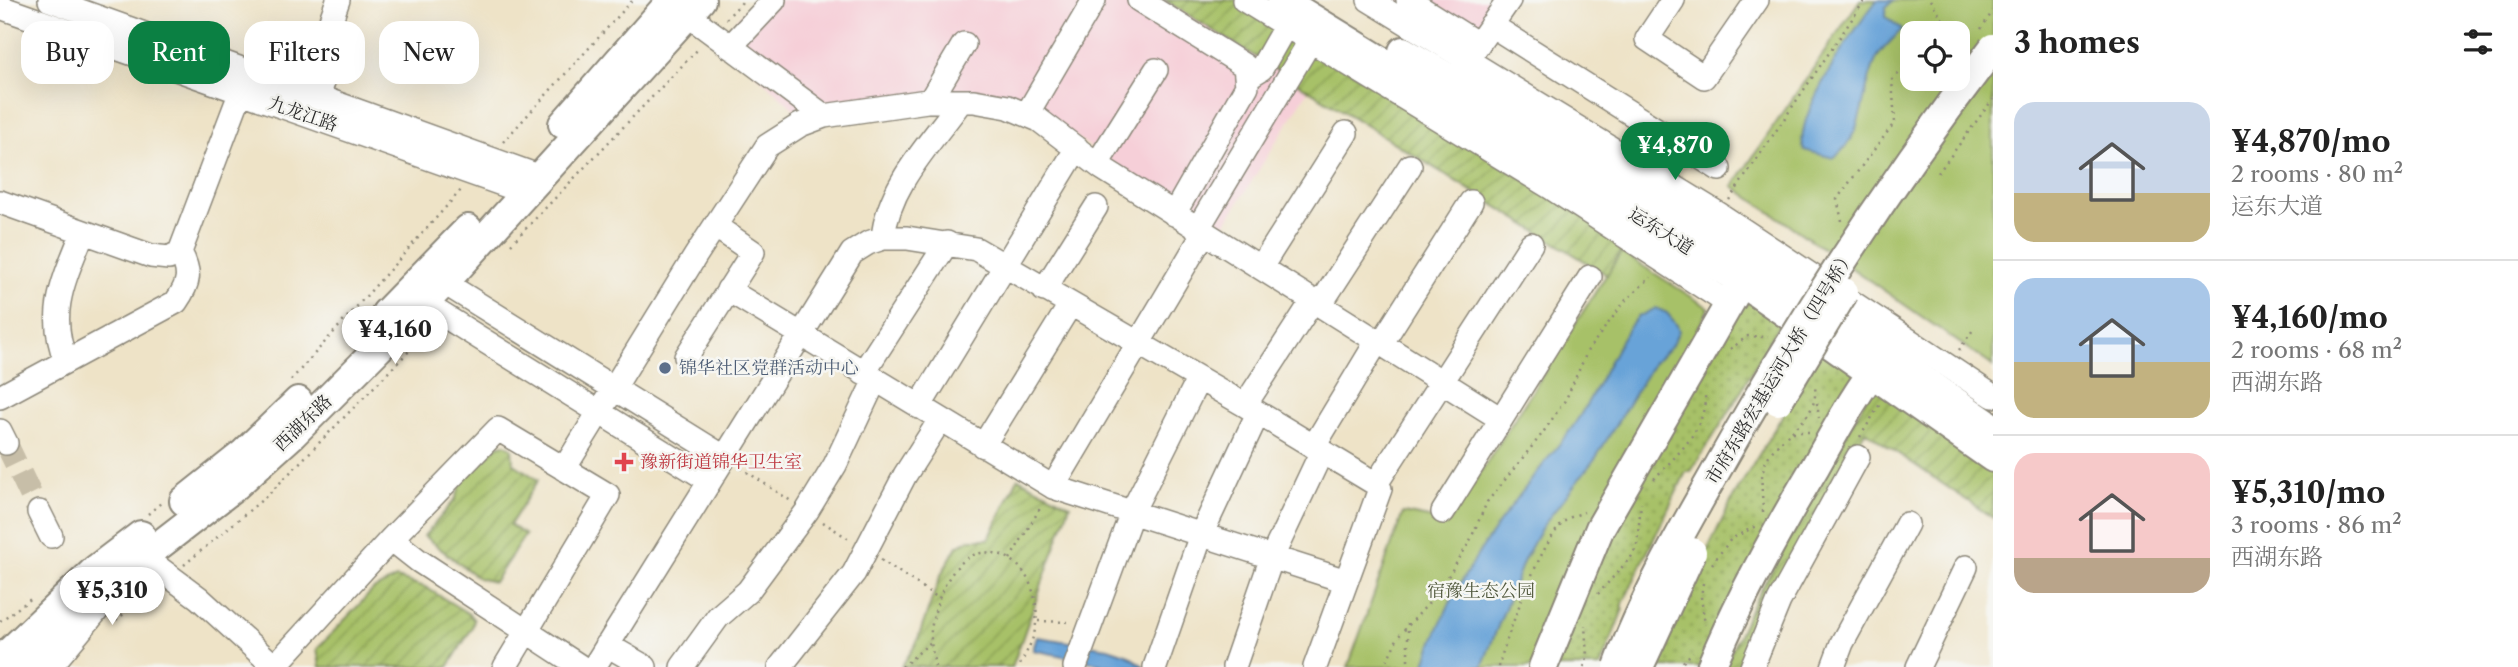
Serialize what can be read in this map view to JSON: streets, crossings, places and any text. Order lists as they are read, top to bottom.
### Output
{
  "streets": {
    "main road": ["运东大道", "市府东路宏基运河大桥（四号桥）", "西湖东路"],
    "street": ["九龙江路"]
  },
  "crossings": [
    ["九龙江路", "西湖东路"]
  ],
  "parks": ["宿豫生态公园"],
  "places": {
    "other": ["锦华社区党群活动中心"],
    "health": ["豫新街道锦华卫生室"]
  },
  "page": {
    "heading": "3 homes",
    "chip": [
      "Buy",
      "Rent",
      "Filters",
      "New"
    ],
    "list": [
      {
        "name": "¥4,870/mo",
        "note": "2 rooms · 80 m² · 运东大道"
      },
      {
        "name": "¥4,160/mo",
        "note": "2 rooms · 68 m² · 西湖东路"
      },
      {
        "name": "¥5,310/mo",
        "note": "3 rooms · 86 m² · 西湖东路"
      }
    ],
    "price": ["¥4,870", "¥4,160", "¥5,310"]
  }
}
